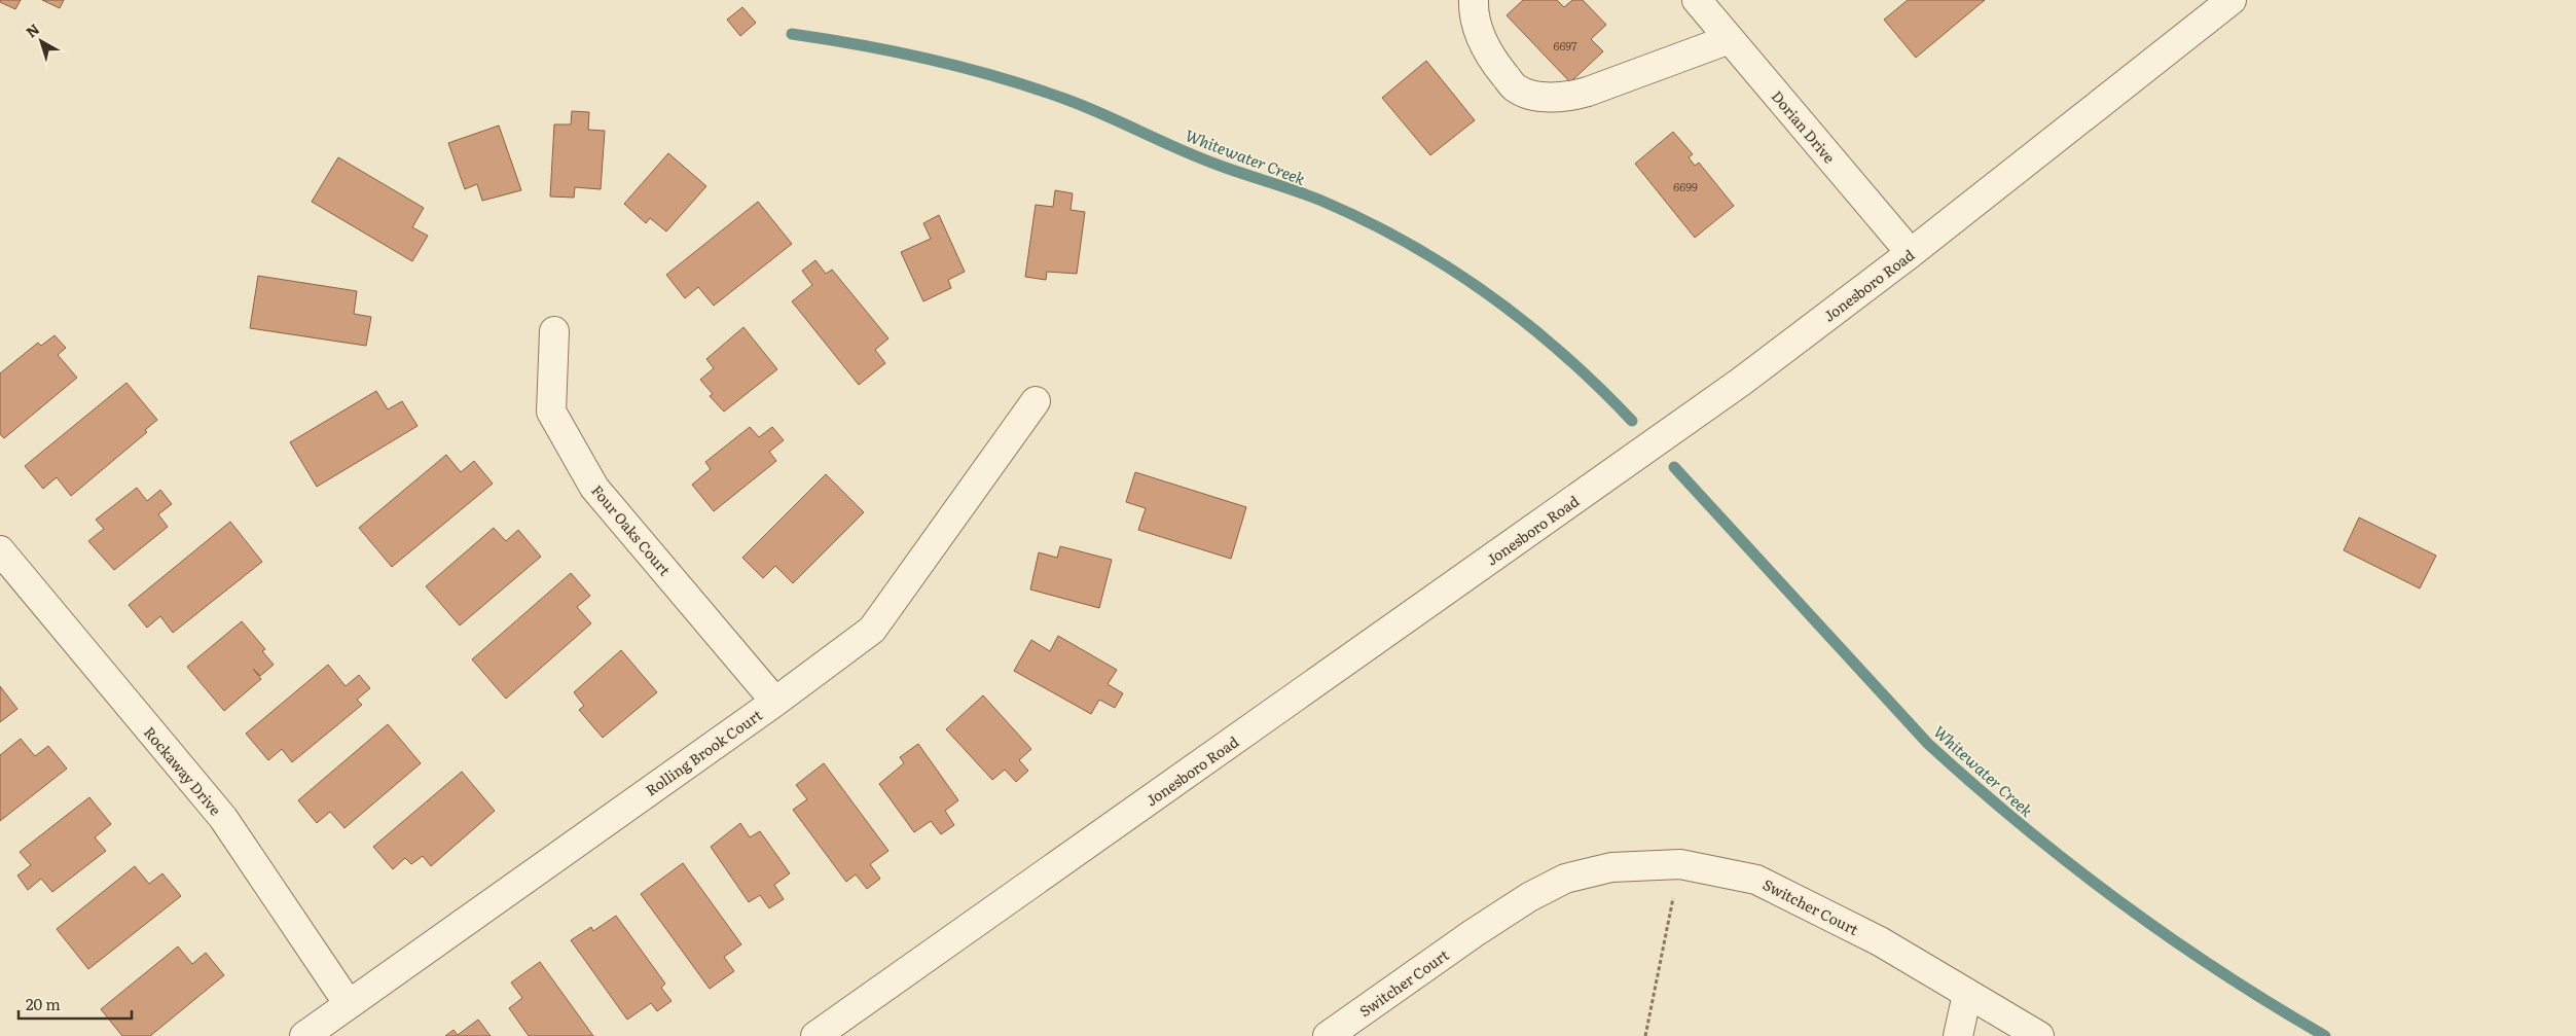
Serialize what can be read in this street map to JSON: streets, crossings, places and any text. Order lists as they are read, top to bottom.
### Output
{
  "streets": {
    "street": [
      "Dorian Drive",
      "Jonesboro Road",
      "Four Oaks Court",
      "Rolling Brook Court",
      "Rockaway Drive",
      "Switcher Court"
    ]
  },
  "crossings": [
    ["Dorian Drive", "Jonesboro Road"],
    ["Four Oaks Court", "Rolling Brook Court"],
    ["Rolling Brook Court", "Rockaway Drive"]
  ],
  "water": ["Whitewater Creek"],
  "house_numbers": ["6697", "6699"],
  "scale_bar": "20 m",
  "north": "top left"
}
